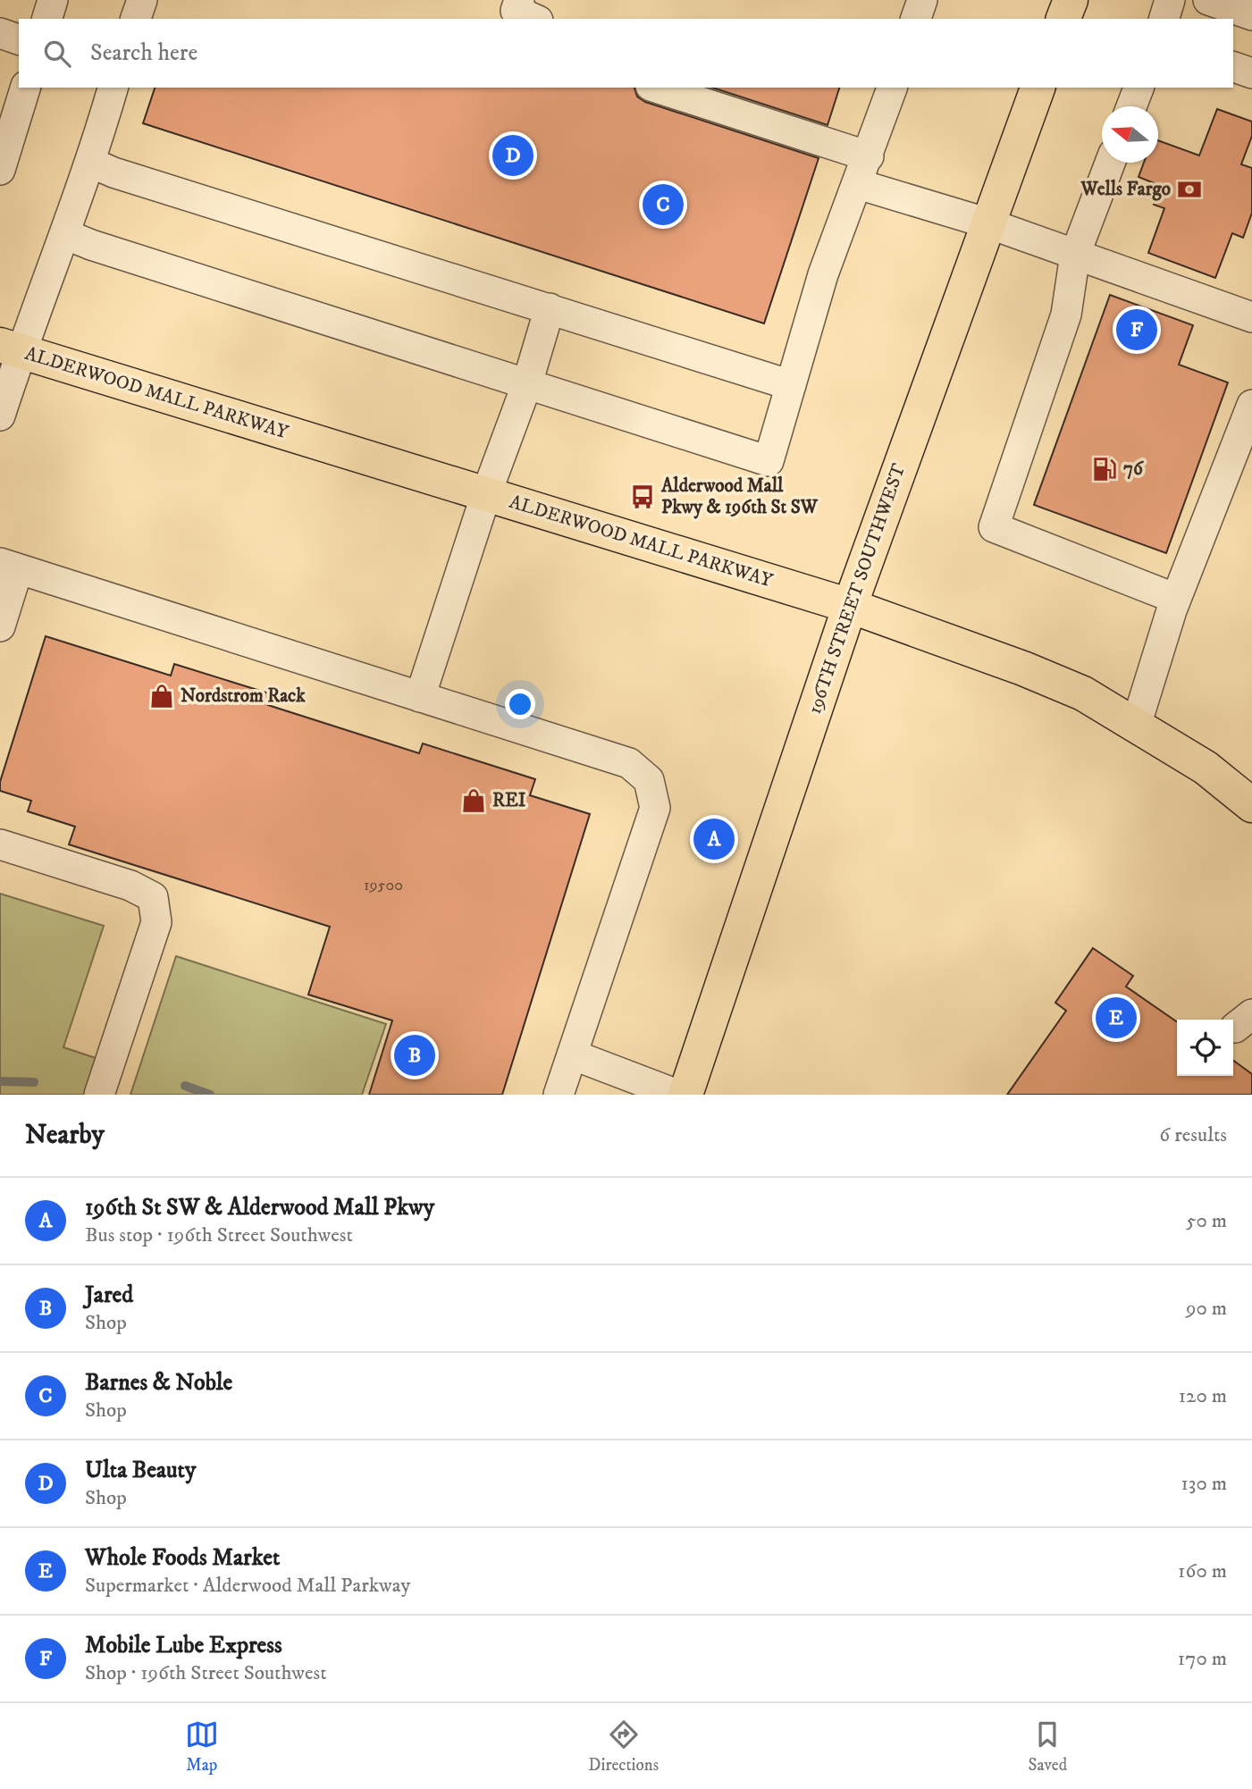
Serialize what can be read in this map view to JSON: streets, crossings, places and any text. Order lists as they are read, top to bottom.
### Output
{
  "streets": {
    "main road": ["ALDERWOOD MALL PARKWAY", "196TH STREET SOUTHWEST"]
  },
  "crossings": [
    ["ALDERWOOD MALL PARKWAY", "196TH STREET SOUTHWEST"]
  ],
  "places": {
    "bank": ["Wells Fargo"],
    "fuel station": ["76"],
    "bus stop": ["Alderwood Mall Pkwy & 196th St SW"],
    "shop": ["Nordstrom Rack", "REI"]
  },
  "house_numbers": ["19500"],
  "north": "left",
  "page": {
    "search": "Search here",
    "pins": [
      "D",
      "C",
      "F",
      "A",
      "E",
      "B"
    ],
    "heading": ["Nearby", "6 results"],
    "list": [
      {
        "mark": "A",
        "name": "196th St SW & Alderwood Mall Pkwy",
        "note": "Bus stop · 196th Street Southwest",
        "value": "50 m"
      },
      {
        "mark": "B",
        "name": "Jared",
        "note": "Shop",
        "value": "90 m"
      },
      {
        "mark": "C",
        "name": "Barnes & Noble",
        "note": "Shop",
        "value": "120 m"
      },
      {
        "mark": "D",
        "name": "Ulta Beauty",
        "note": "Shop",
        "value": "130 m"
      },
      {
        "mark": "E",
        "name": "Whole Foods Market",
        "note": "Supermarket · Alderwood Mall Parkway",
        "value": "160 m"
      },
      {
        "mark": "F",
        "name": "Mobile Lube Express",
        "note": "Shop · 196th Street Southwest",
        "value": "170 m"
      }
    ],
    "nav": ["Map", "Directions", "Saved"]
  }
}
